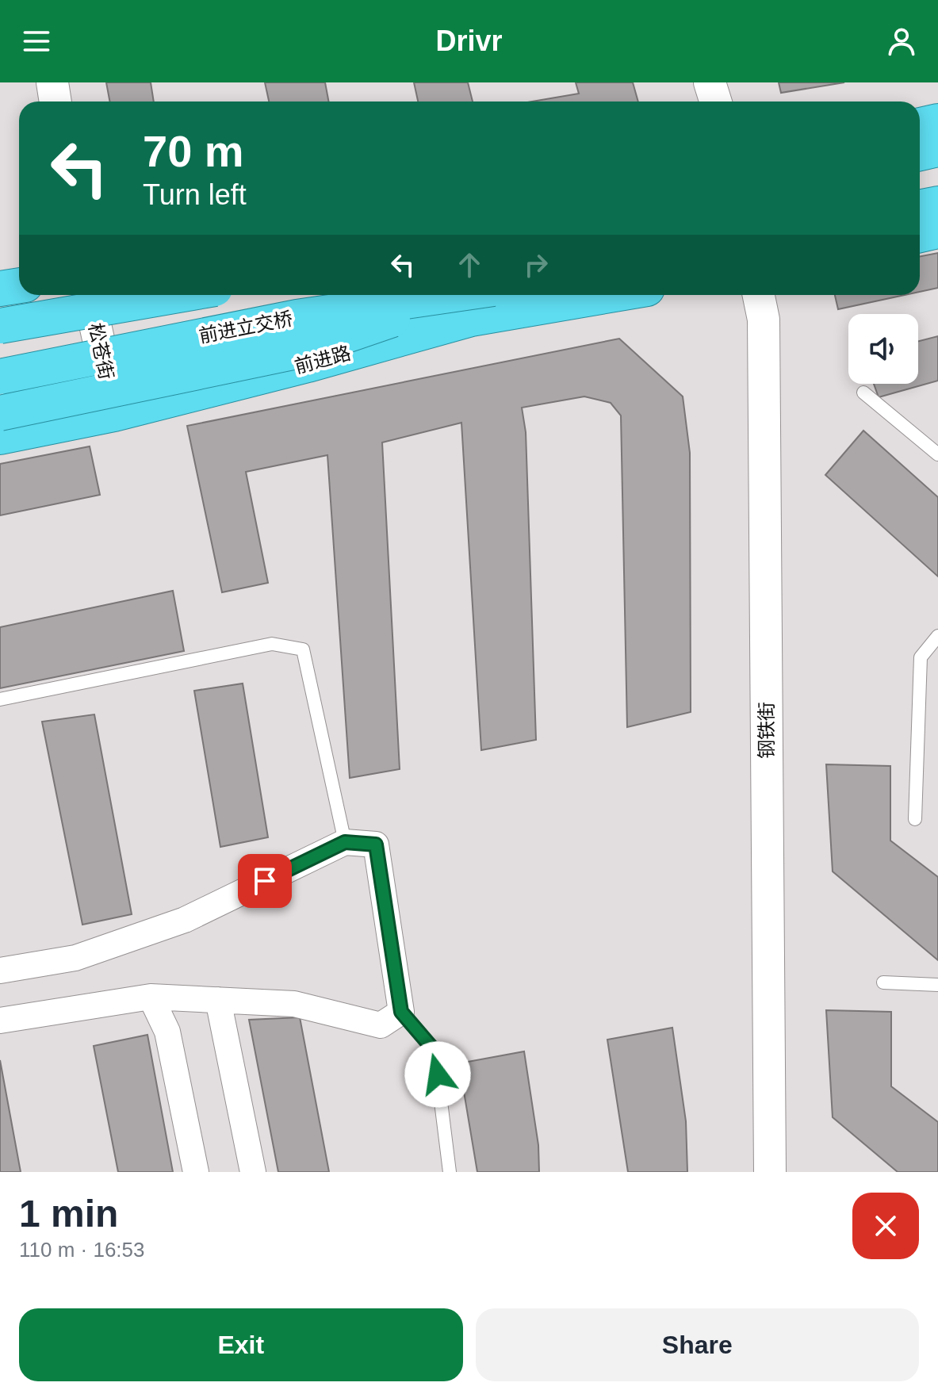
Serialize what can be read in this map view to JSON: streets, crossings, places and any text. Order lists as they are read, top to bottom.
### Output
{
  "streets": {
    "highway": ["前进立交桥", "前进路"],
    "street": ["松苍街", "钢铁街"]
  },
  "crossings": [
    ["松苍街", "前进路"]
  ],
  "page": {
    "header": "Drivr",
    "turn": ["70 m", "Turn left"],
    "heading": ["1 min", "110 m · 16:53"],
    "buttons": ["Exit", "Share"]
  }
}
